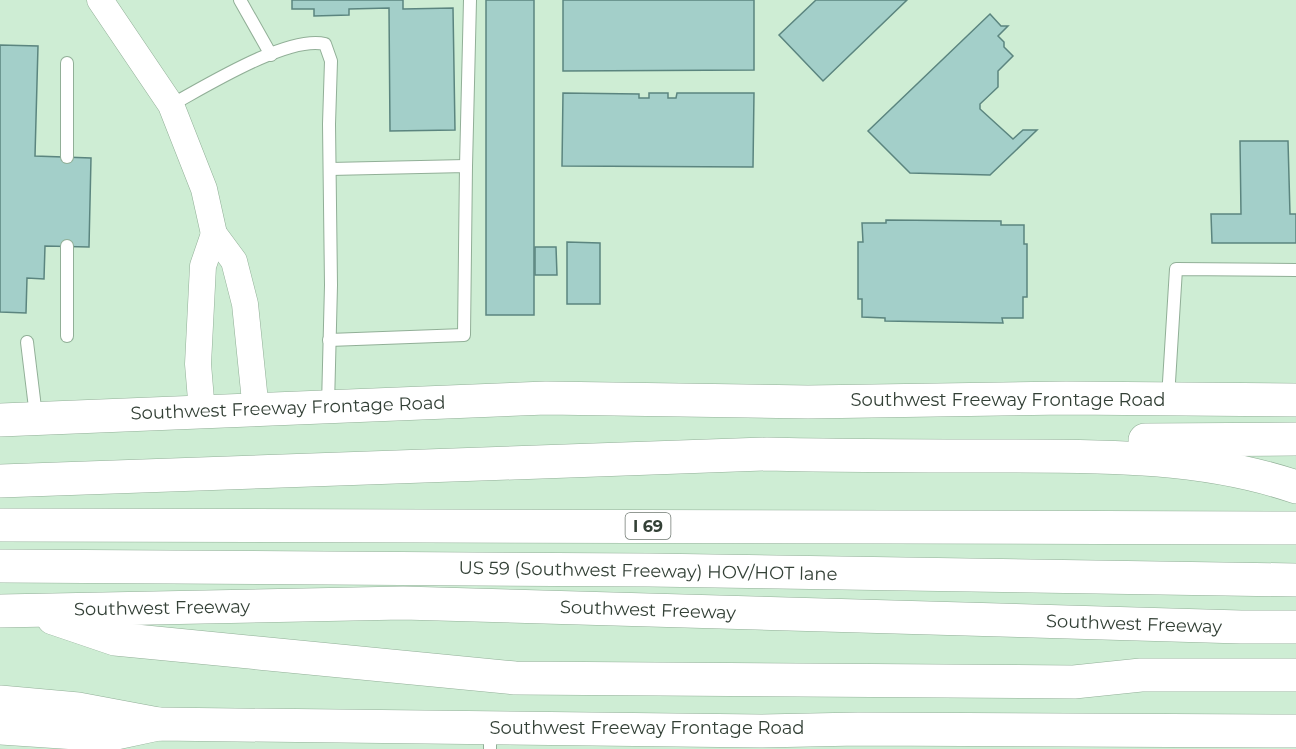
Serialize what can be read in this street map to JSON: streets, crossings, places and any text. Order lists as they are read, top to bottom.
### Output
{
  "streets": {
    "main road": [
      "Southwest Freeway Frontage Road",
      "I 69",
      "US 59 (Southwest Freeway) HOV/HOT lane",
      "Southwest Freeway"
    ]
  }
}
